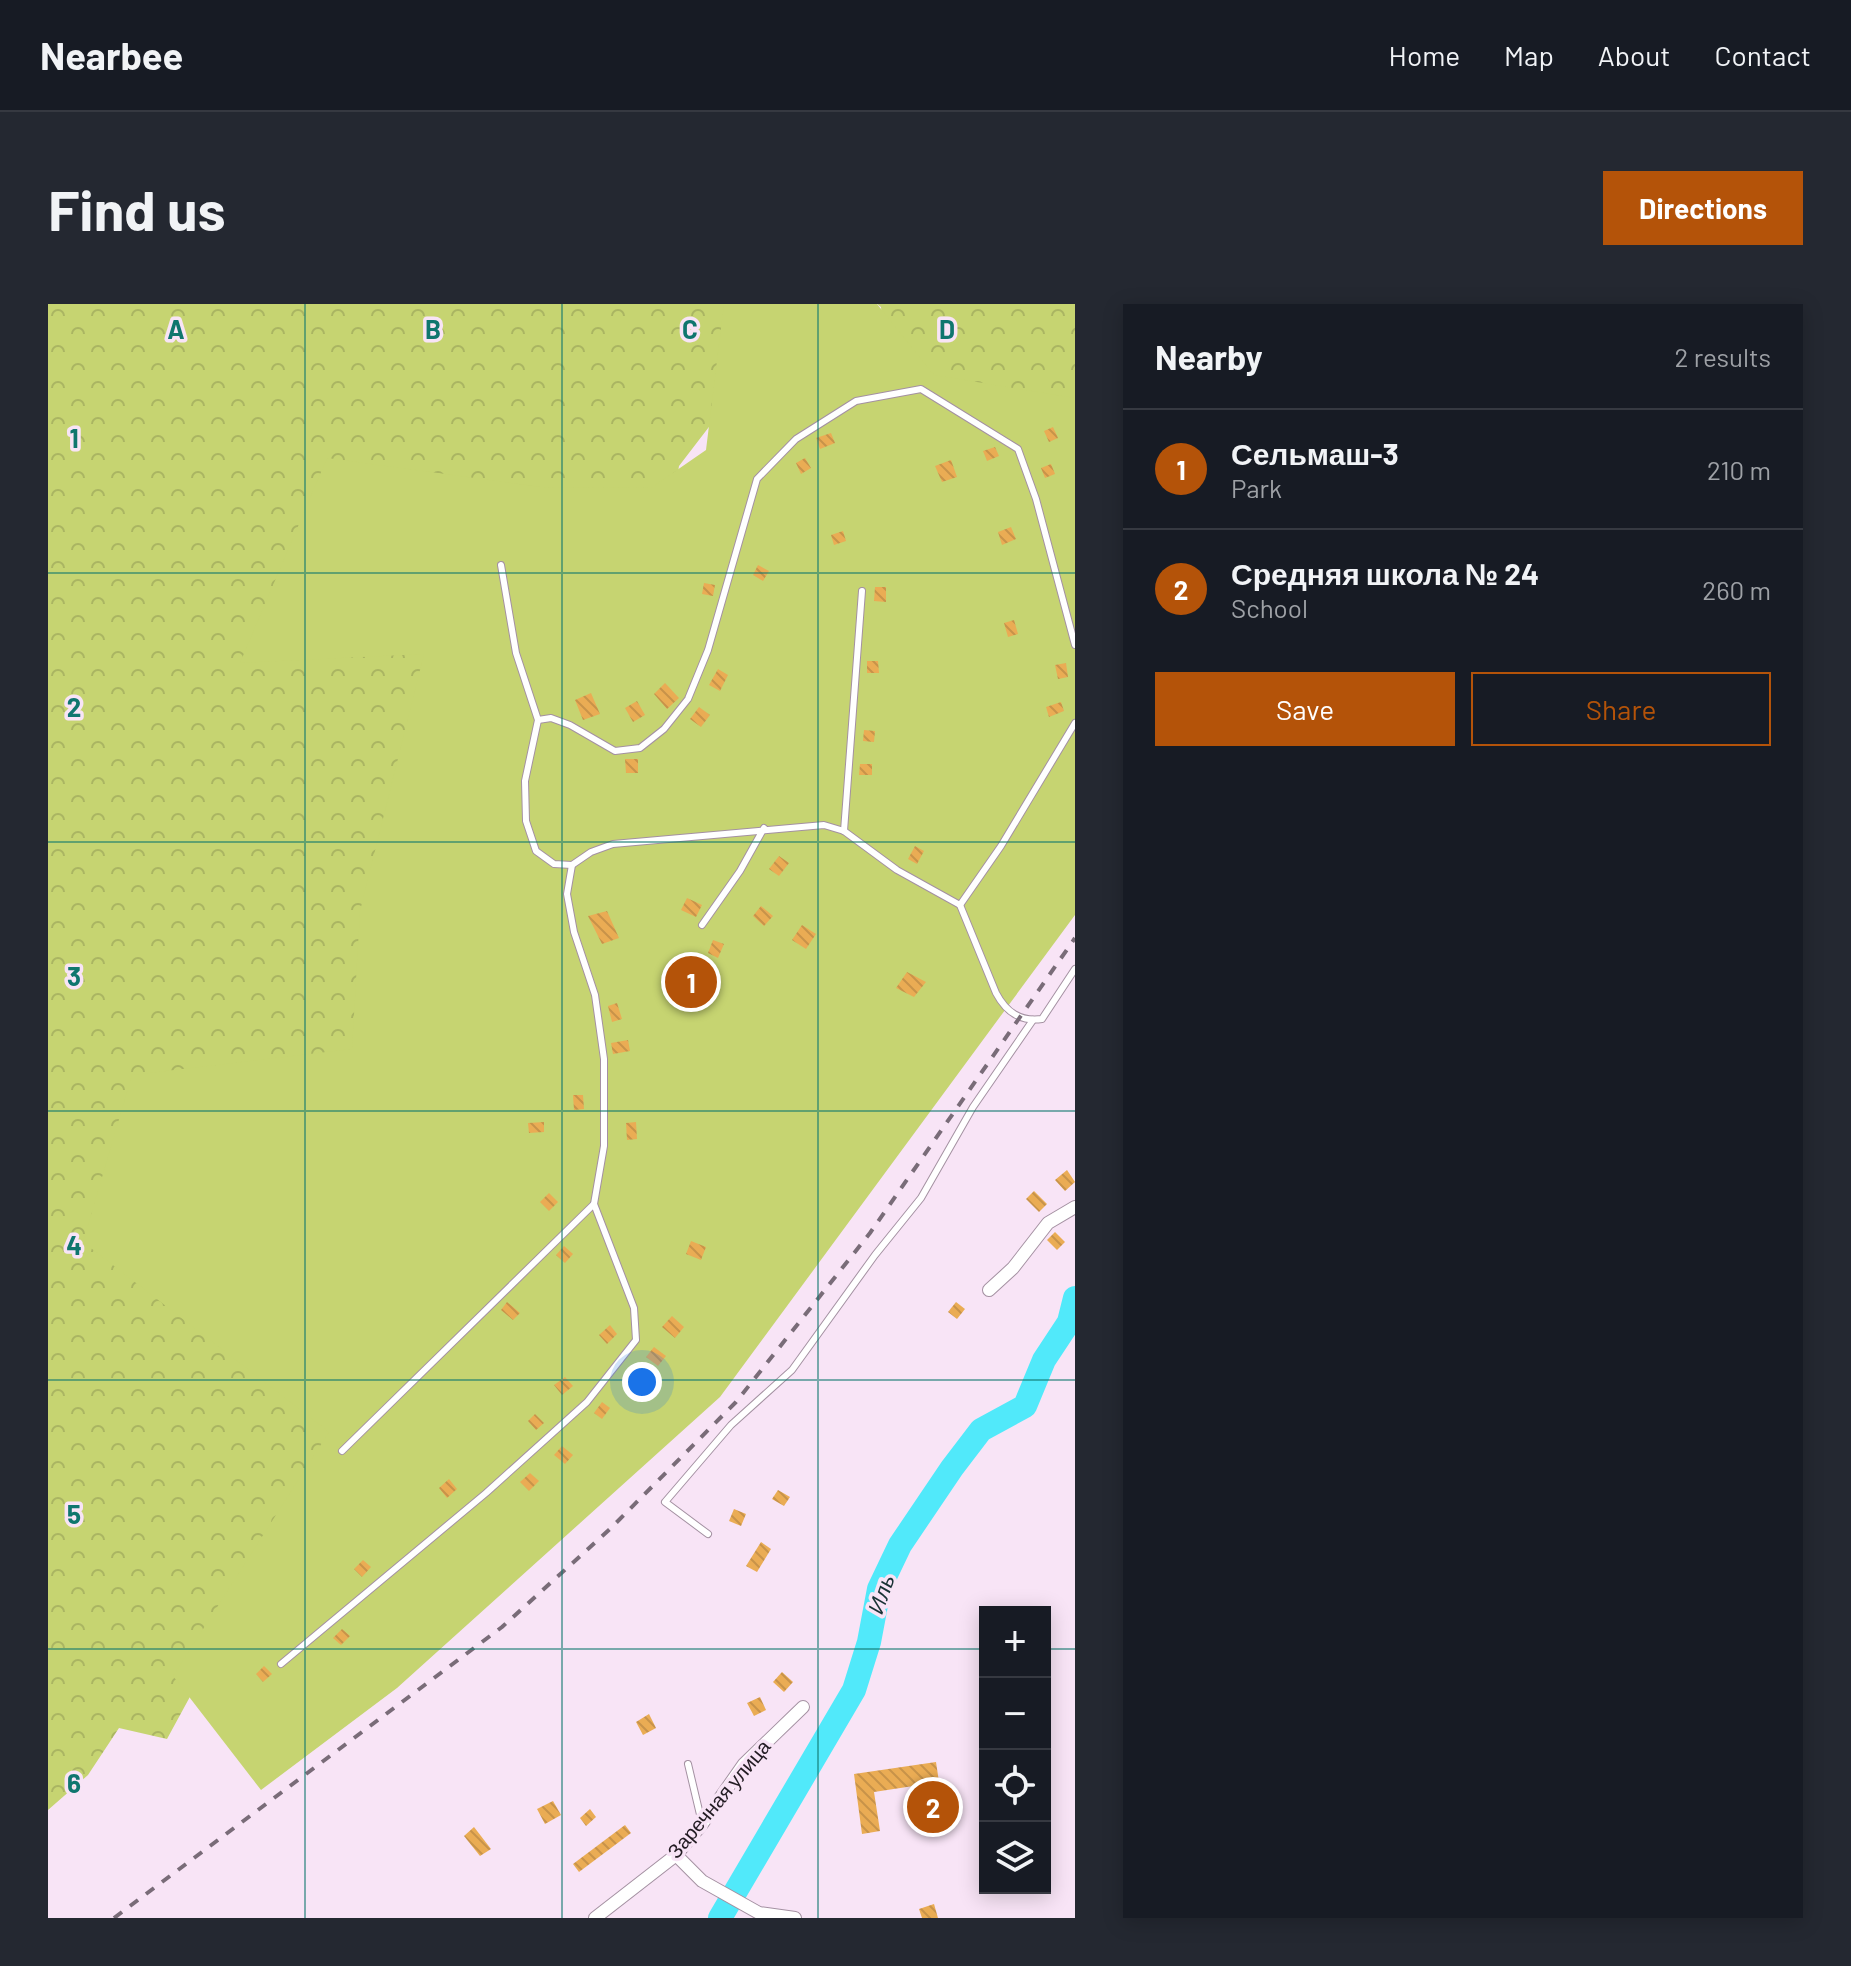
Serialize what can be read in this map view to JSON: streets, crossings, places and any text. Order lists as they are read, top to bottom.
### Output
{
  "streets": {
    "street": ["Заречная улица"]
  },
  "water": ["Иль"],
  "page": {
    "header": "Nearbee",
    "nav": [
      "Home",
      "Map",
      "About",
      "Contact"
    ],
    "buttons": [
      "Directions",
      ["Save", "Share"]
    ],
    "title": "Find us",
    "heading": ["Nearby", "2 results"],
    "list": [
      {
        "mark": "1",
        "name": "Сельмаш-3",
        "note": "Park",
        "value": "210 m"
      },
      {
        "mark": "2",
        "name": "Средняя школа № 24",
        "note": "School",
        "value": "260 m"
      }
    ],
    "pins": ["1", "2"],
    "map_buttons": ["+", "−"]
  },
  "grid": {
    "columns": [
      "A",
      "B",
      "C",
      "D"
    ],
    "rows": [
      "1",
      "2",
      "3",
      "4",
      "5",
      "6"
    ]
  }
}
